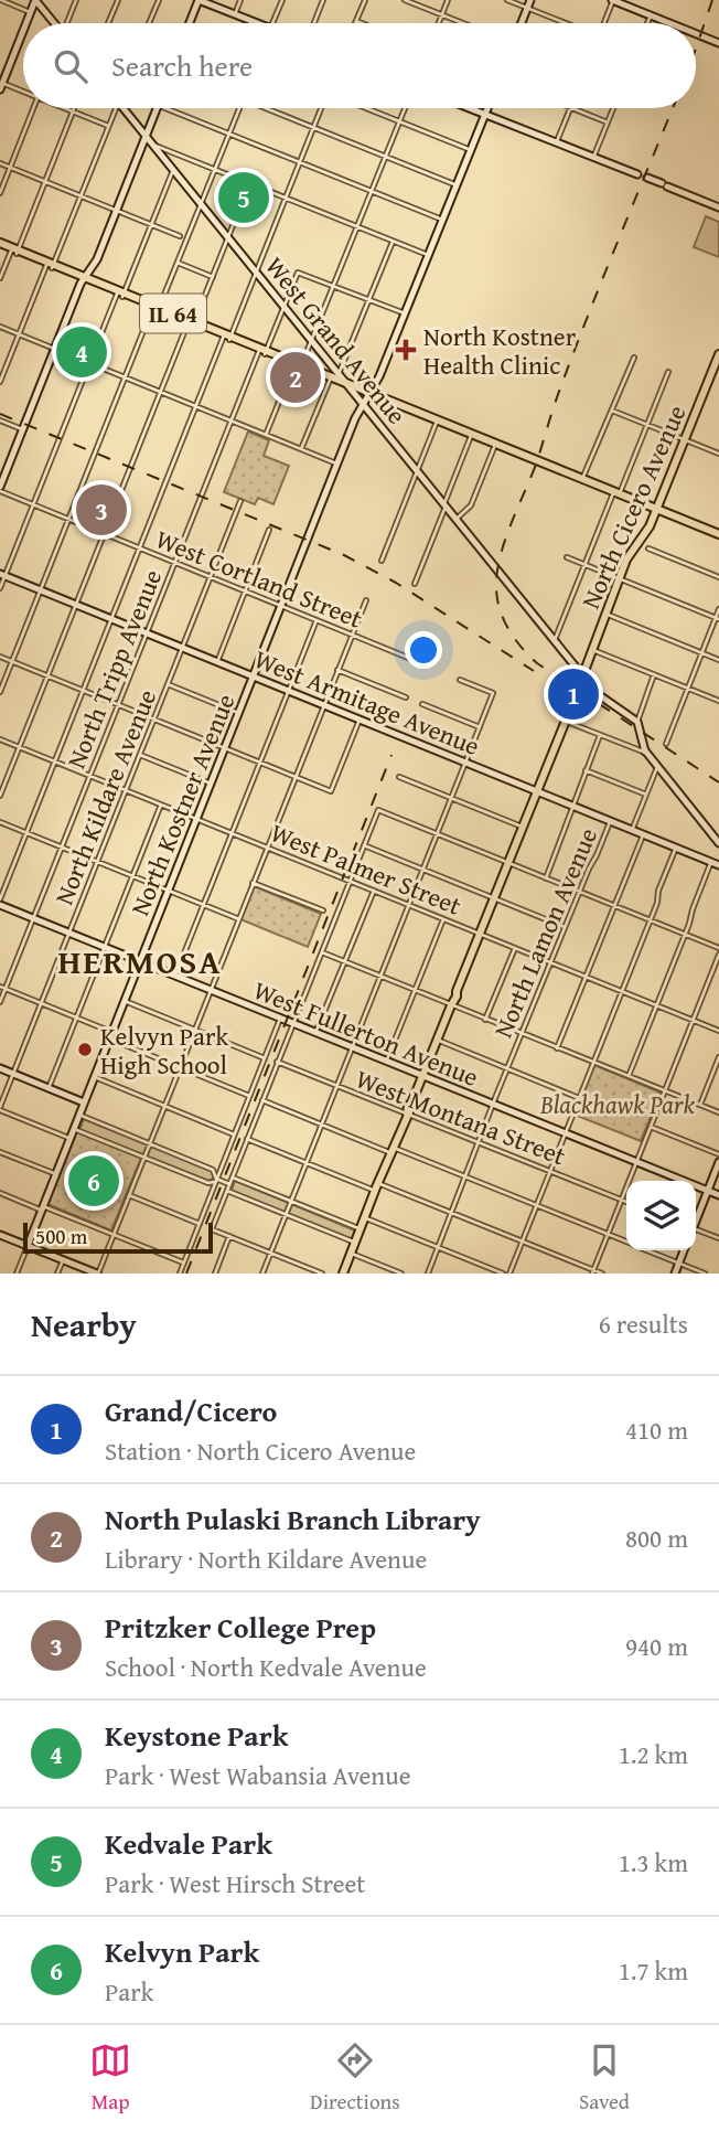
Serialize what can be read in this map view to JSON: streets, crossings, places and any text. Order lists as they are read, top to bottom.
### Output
{
  "streets": {
    "main road": [
      "IL 64",
      "West Grand Avenue",
      "North Cicero Avenue",
      "West Armitage Avenue",
      "North Kostner Avenue",
      "West Fullerton Avenue"
    ],
    "street": [
      "West Cortland Street",
      "North Tripp Avenue",
      "North Kildare Avenue",
      "West Palmer Street",
      "North Lamon Avenue",
      "West Montana Street"
    ]
  },
  "crossings": [
    ["IL 64", "West Grand Avenue"],
    ["IL 64", "North Cicero Avenue"],
    ["IL 64", "North Tripp Avenue"],
    ["IL 64", "North Kostner Avenue"],
    ["West Grand Avenue", "North Cicero Avenue"],
    ["West Grand Avenue", "North Tripp Avenue"],
    ["West Grand Avenue", "North Kostner Avenue"],
    ["West Cortland Street", "North Tripp Avenue"],
    ["West Cortland Street", "North Kildare Avenue"],
    ["West Cortland Street", "North Kostner Avenue"],
    ["North Tripp Avenue", "West Armitage Avenue"],
    ["North Tripp Avenue", "West Palmer Street"],
    ["North Tripp Avenue", "West Fullerton Avenue"],
    ["West Armitage Avenue", "North Kildare Avenue"],
    ["West Armitage Avenue", "North Kostner Avenue"],
    ["West Armitage Avenue", "North Lamon Avenue"],
    ["North Kildare Avenue", "West Palmer Street"],
    ["North Kildare Avenue", "West Fullerton Avenue"],
    ["North Kostner Avenue", "West Palmer Street"],
    ["North Kostner Avenue", "West Fullerton Avenue"],
    ["West Palmer Street", "North Lamon Avenue"],
    ["North Lamon Avenue", "West Fullerton Avenue"],
    ["North Lamon Avenue", "West Montana Street"]
  ],
  "districts": ["HERMOSA"],
  "parks": ["Blackhawk Park"],
  "places": {
    "health": ["North Kostner Health Clinic"],
    "other": ["Kelvyn Park High School"]
  },
  "scale_bar": "500 m",
  "page": {
    "search": "Search here",
    "pins": [
      "5",
      "4",
      "2",
      "3",
      "1",
      "6"
    ],
    "scale": "500 m",
    "heading": ["Nearby", "6 results"],
    "list": [
      {
        "mark": "1",
        "name": "Grand/Cicero",
        "note": "Station · North Cicero Avenue",
        "value": "410 m"
      },
      {
        "mark": "2",
        "name": "North Pulaski Branch Library",
        "note": "Library · North Kildare Avenue",
        "value": "800 m"
      },
      {
        "mark": "3",
        "name": "Pritzker College Prep",
        "note": "School · North Kedvale Avenue",
        "value": "940 m"
      },
      {
        "mark": "4",
        "name": "Keystone Park",
        "note": "Park · West Wabansia Avenue",
        "value": "1.2 km"
      },
      {
        "mark": "5",
        "name": "Kedvale Park",
        "note": "Park · West Hirsch Street",
        "value": "1.3 km"
      },
      {
        "mark": "6",
        "name": "Kelvyn Park",
        "note": "Park",
        "value": "1.7 km"
      }
    ],
    "nav": ["Map", "Directions", "Saved"]
  }
}
